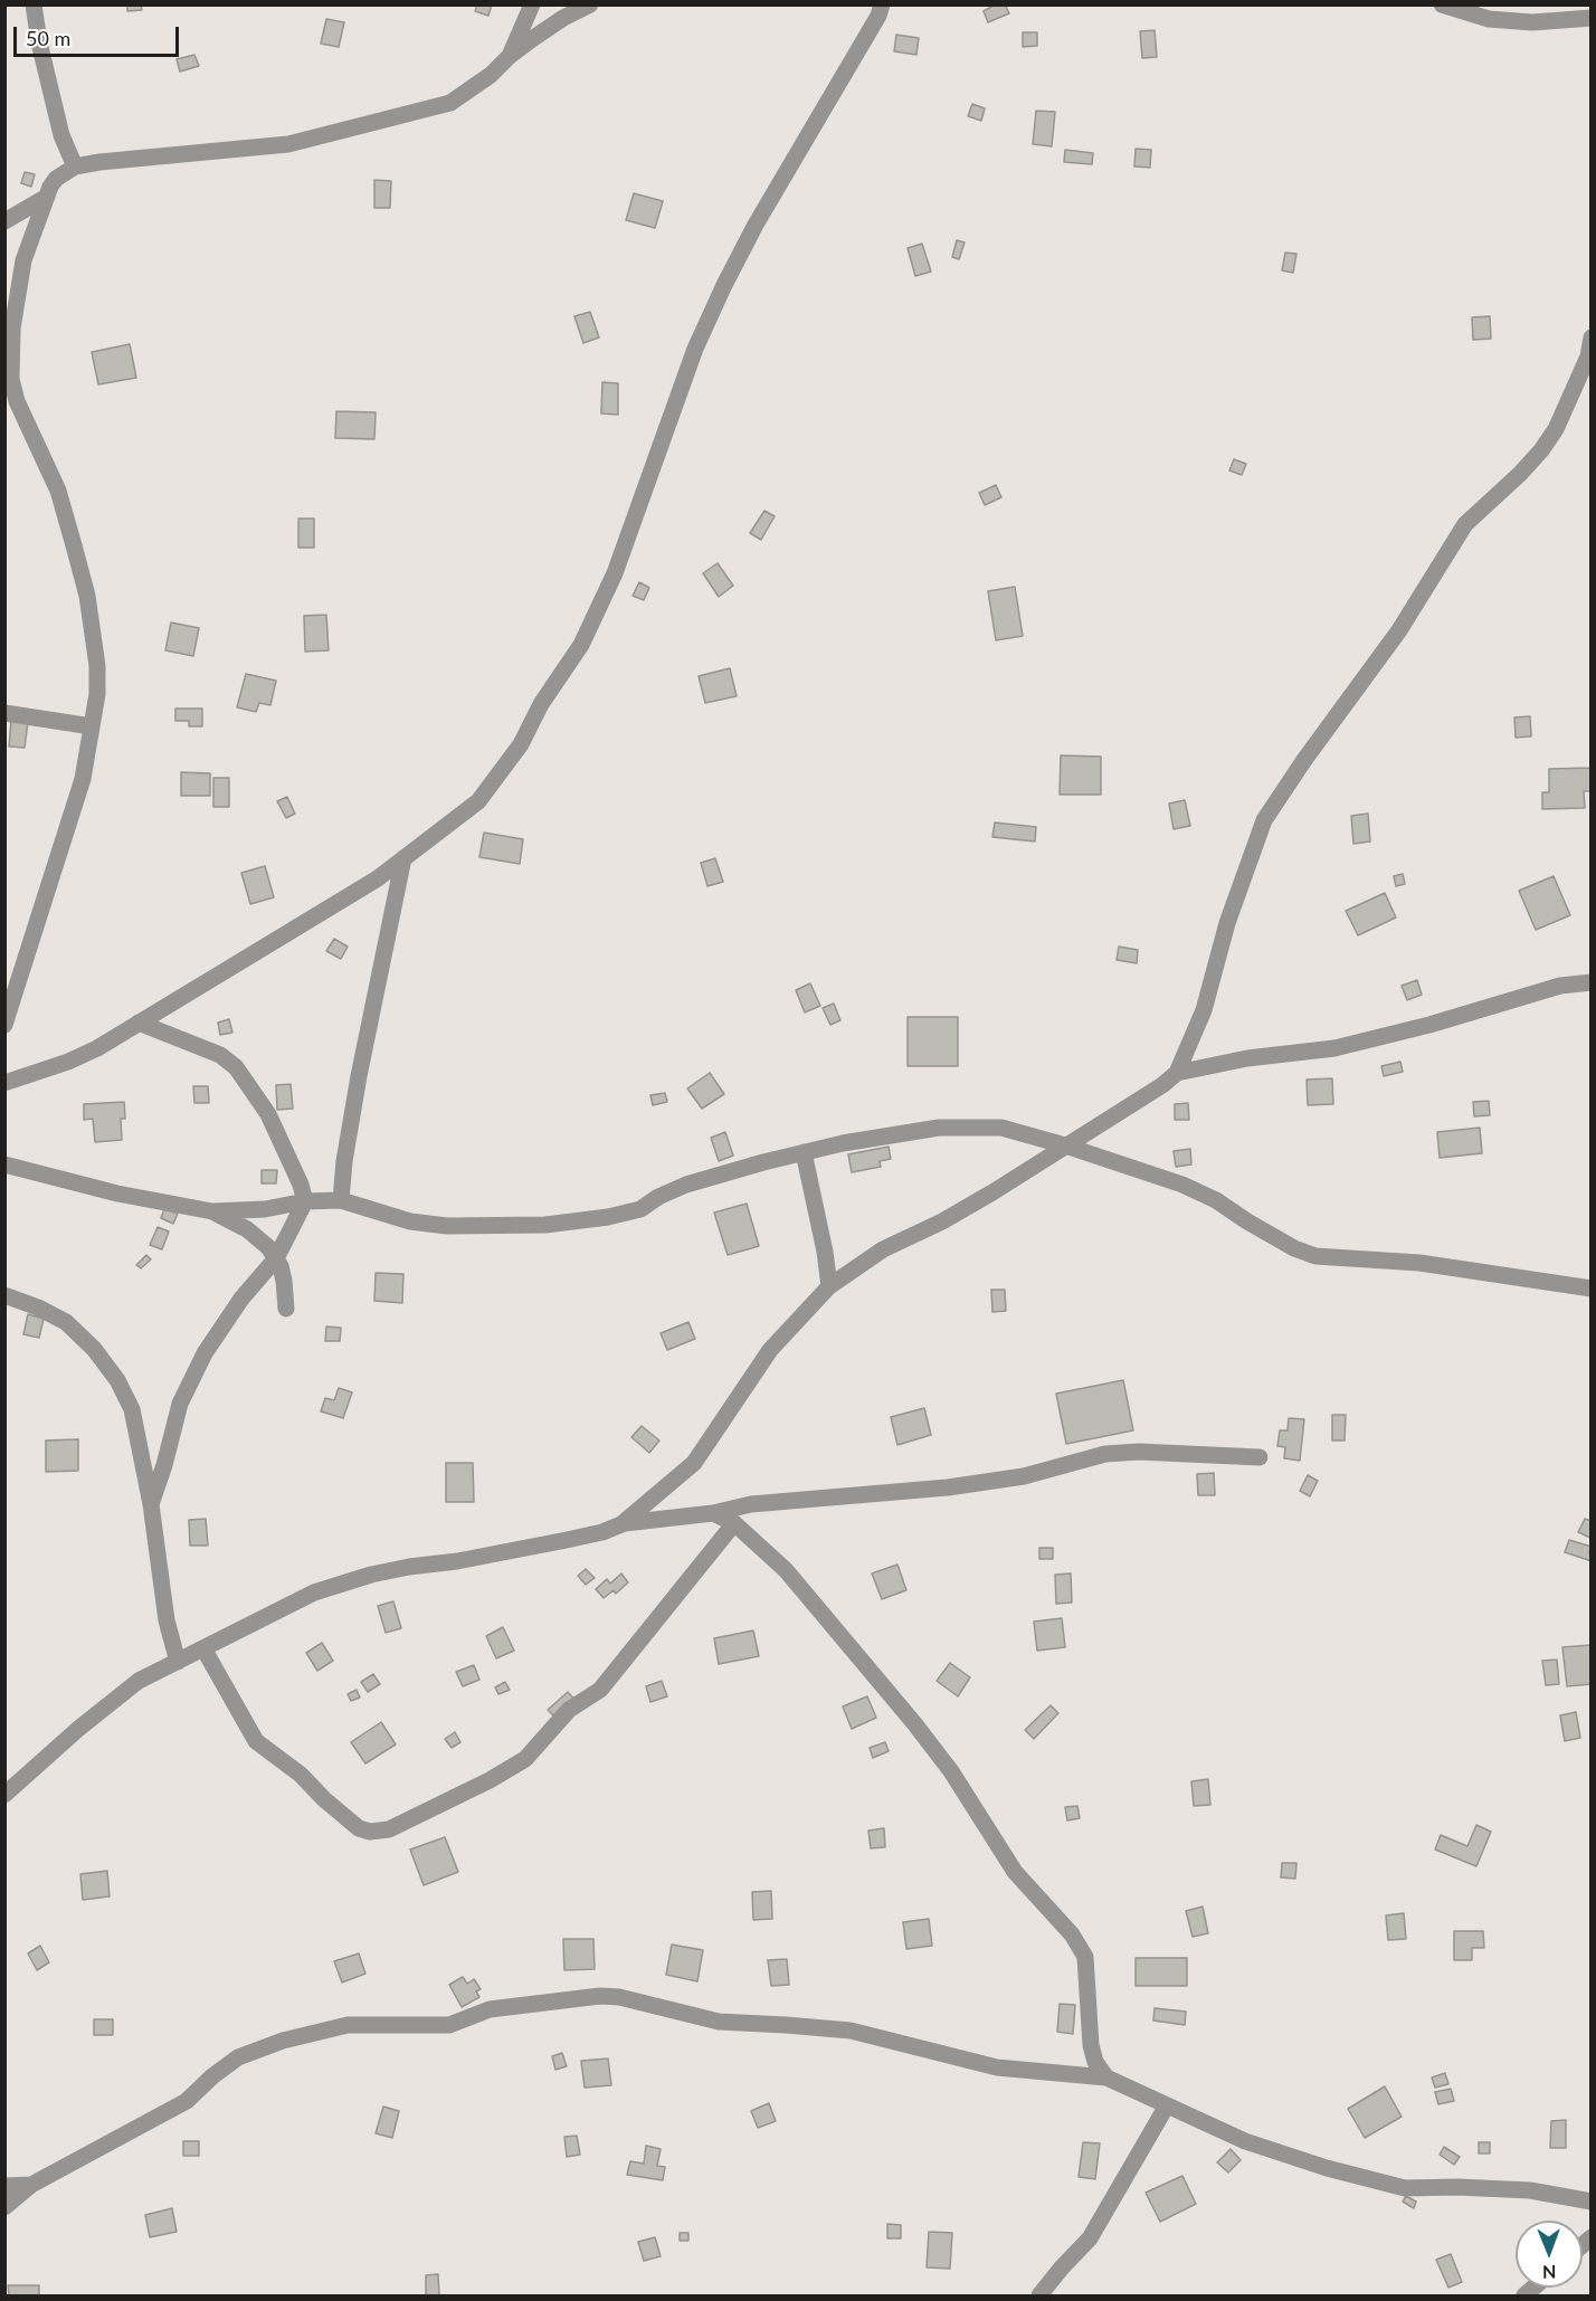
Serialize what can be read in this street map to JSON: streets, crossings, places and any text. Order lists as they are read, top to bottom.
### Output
{
  "scale_bar": "50 m",
  "north": "bottom"
}
